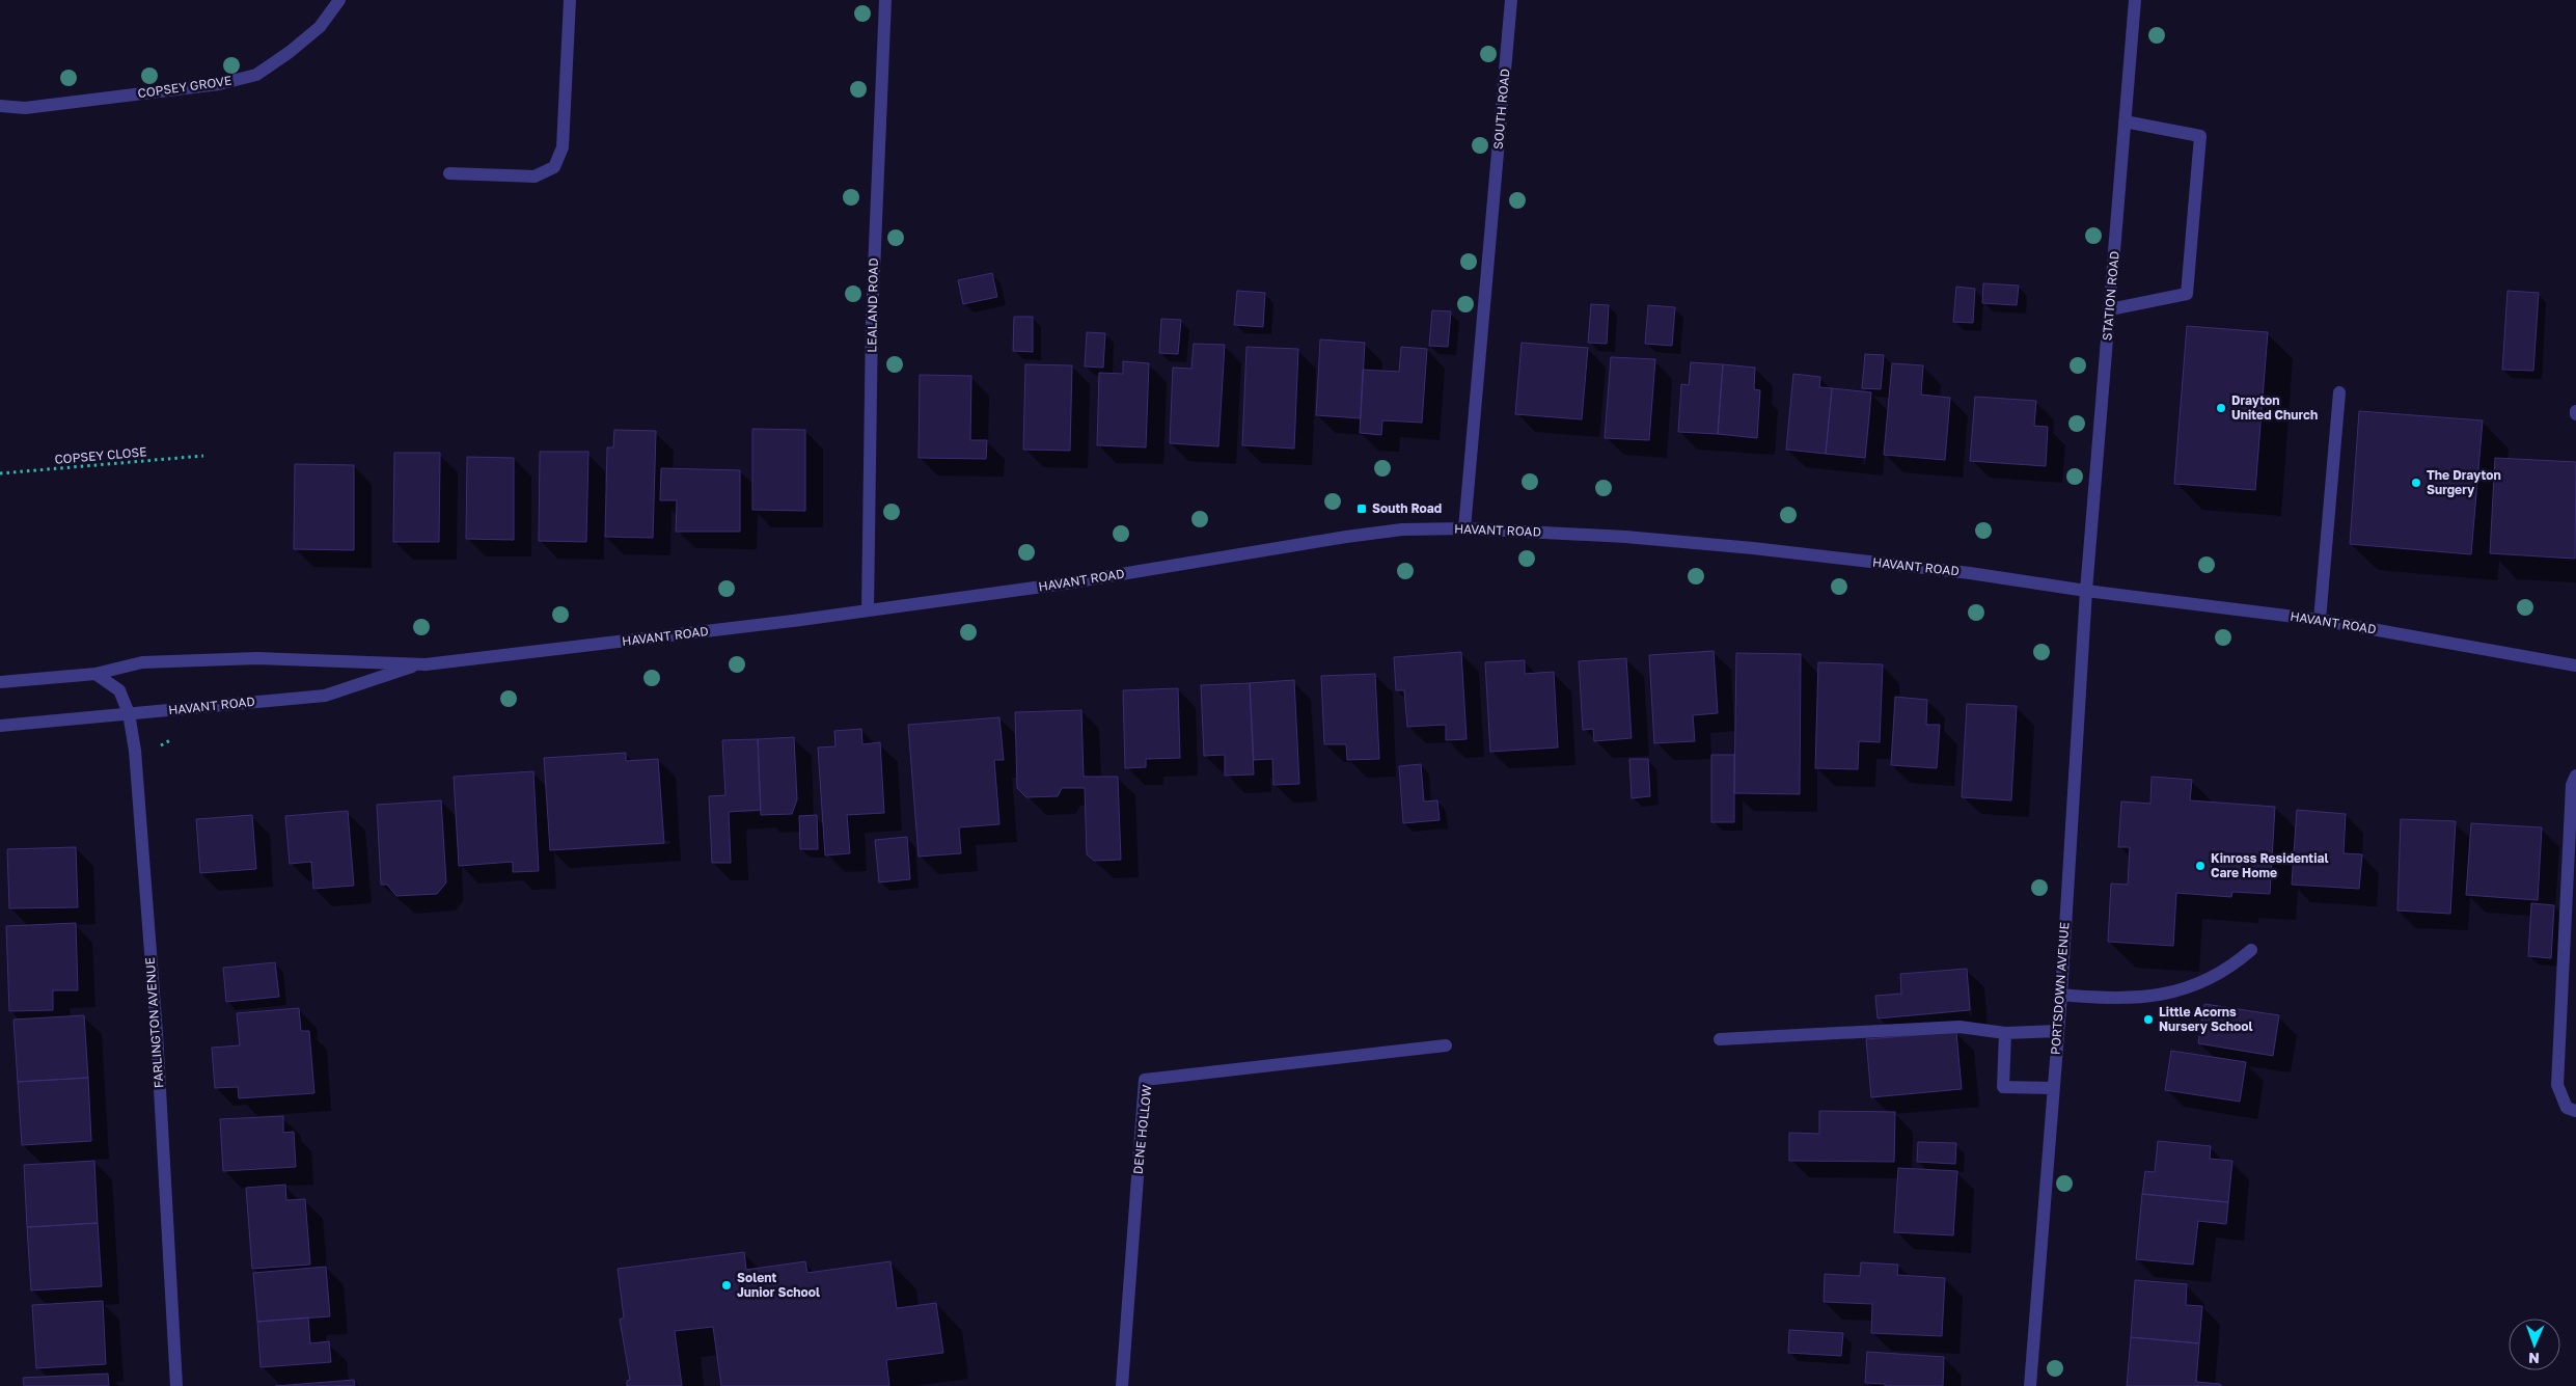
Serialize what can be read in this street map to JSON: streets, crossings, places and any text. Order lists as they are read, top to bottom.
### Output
{
  "streets": {
    "street": [
      "COPSEY GROVE",
      "SOUTH ROAD",
      "STATION ROAD",
      "LEALAND ROAD",
      "HAVANT ROAD",
      "PORTSDOWN AVENUE",
      "FARLINGTON AVENUE",
      "DENE HOLLOW"
    ],
    "path": ["COPSEY CLOSE"]
  },
  "crossings": [
    ["SOUTH ROAD", "HAVANT ROAD"],
    ["STATION ROAD", "HAVANT ROAD"],
    ["STATION ROAD", "PORTSDOWN AVENUE"],
    ["LEALAND ROAD", "HAVANT ROAD"],
    ["HAVANT ROAD", "PORTSDOWN AVENUE"],
    ["HAVANT ROAD", "FARLINGTON AVENUE"]
  ],
  "places": {
    "other": [
      "Drayton United Church",
      "The Drayton Surgery",
      "Kinross Residential Care Home",
      "Little Acorns Nursery School",
      "Solent Junior School"
    ],
    "transit": ["South Road"]
  },
  "north": "bottom"
}
